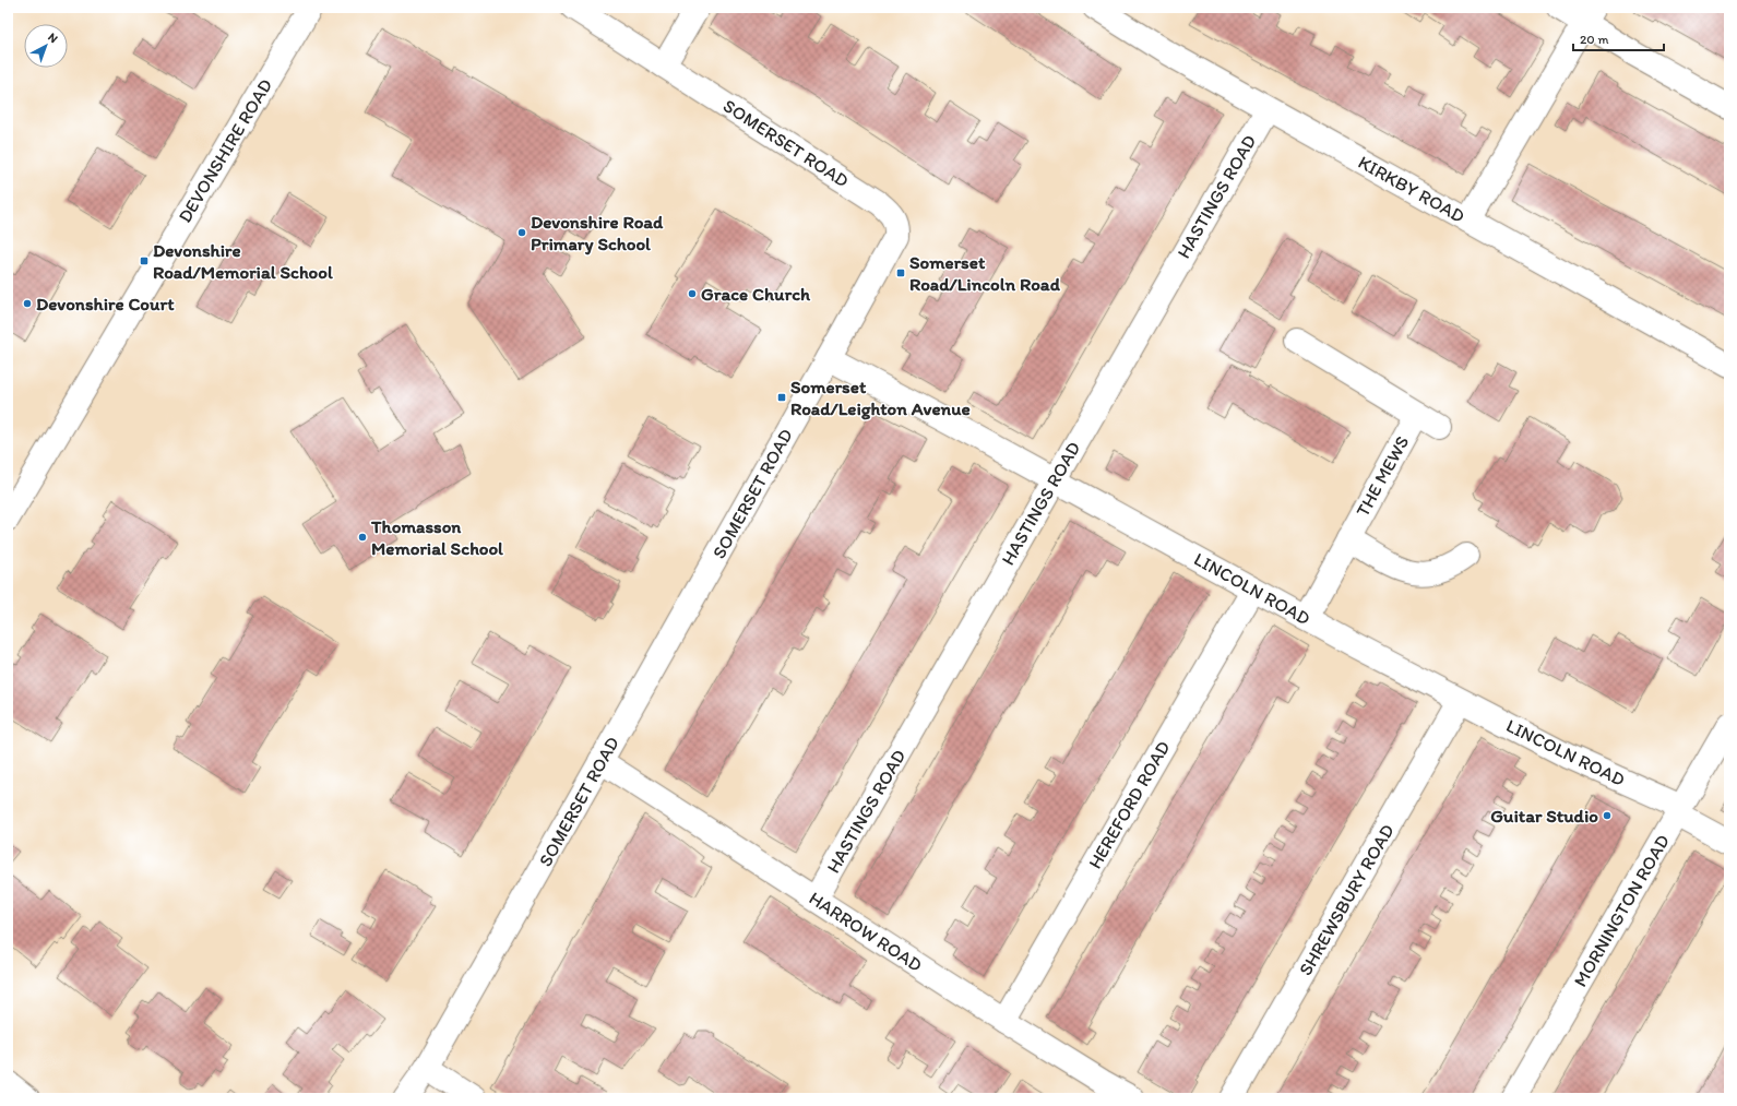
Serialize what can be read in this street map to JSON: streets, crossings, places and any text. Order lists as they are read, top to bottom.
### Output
{
  "streets": {
    "street": [
      "SOMERSET ROAD",
      "DEVONSHIRE ROAD",
      "KIRKBY ROAD",
      "HASTINGS ROAD",
      "THE MEWS",
      "LINCOLN ROAD",
      "HEREFORD ROAD",
      "SHREWSBURY ROAD",
      "MORNINGTON ROAD",
      "HARROW ROAD"
    ]
  },
  "crossings": [
    ["SOMERSET ROAD", "LINCOLN ROAD"],
    ["SOMERSET ROAD", "HARROW ROAD"],
    ["KIRKBY ROAD", "HASTINGS ROAD"],
    ["HASTINGS ROAD", "LINCOLN ROAD"],
    ["HASTINGS ROAD", "HARROW ROAD"],
    ["THE MEWS", "LINCOLN ROAD"],
    ["LINCOLN ROAD", "HEREFORD ROAD"],
    ["LINCOLN ROAD", "SHREWSBURY ROAD"],
    ["LINCOLN ROAD", "MORNINGTON ROAD"],
    ["HEREFORD ROAD", "HARROW ROAD"]
  ],
  "places": {
    "other": [
      "Devonshire Road Primary School",
      "Grace Church",
      "Devonshire Court",
      "Thomasson Memorial School",
      "Guitar Studio"
    ],
    "transit": ["Devonshire Road/Memorial School", "Somerset Road/Lincoln Road", "Somerset Road/Leighton Avenue"]
  },
  "scale_bar": "20 m",
  "north": "top right"
}
